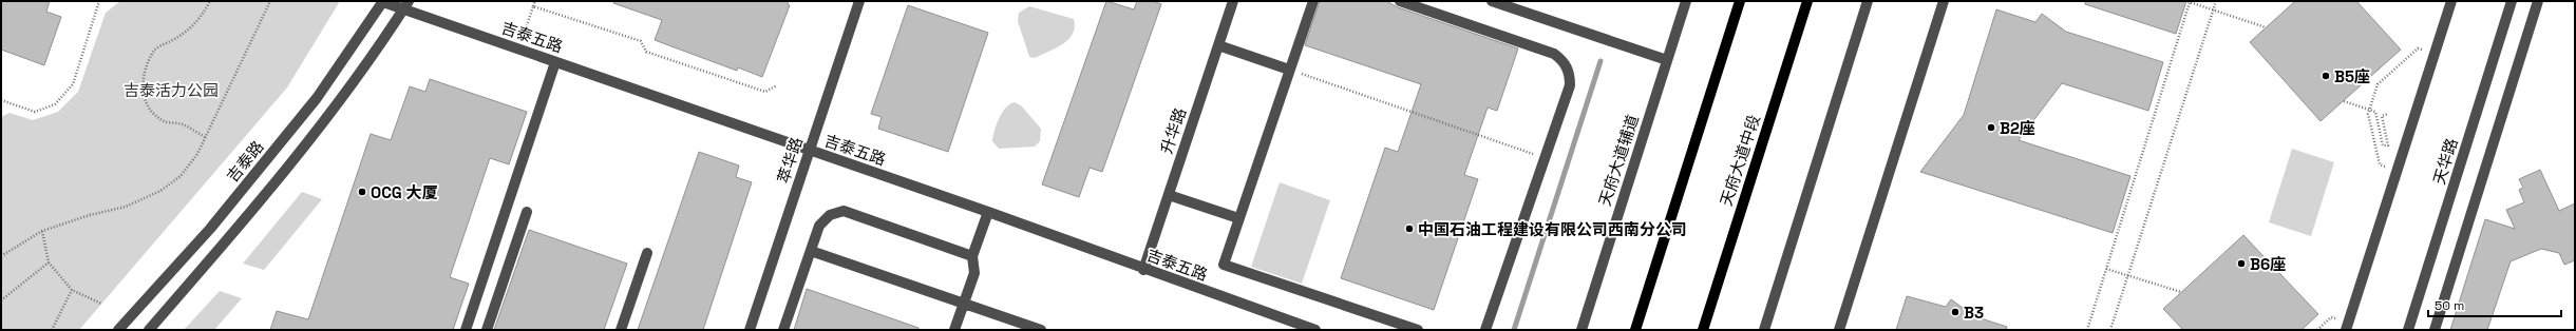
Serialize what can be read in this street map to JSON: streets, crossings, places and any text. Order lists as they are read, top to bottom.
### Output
{
  "streets": {
    "main road": ["天府大道中段"],
    "street": [
      "吉泰五路",
      "升华路",
      "萃华路",
      "天府大道辅道",
      "吉泰路",
      "天华路"
    ]
  },
  "crossings": [
    ["吉泰五路", "升华路"],
    ["吉泰五路", "萃华路"],
    ["吉泰五路", "吉泰路"]
  ],
  "parks": ["吉泰活力公园"],
  "places": [
    "B5座",
    "B2座",
    "OCG 大厦",
    "中国石油工程建设有限公司西南分公司",
    "B6座",
    "B3"
  ],
  "scale_bar": "50 m"
}
